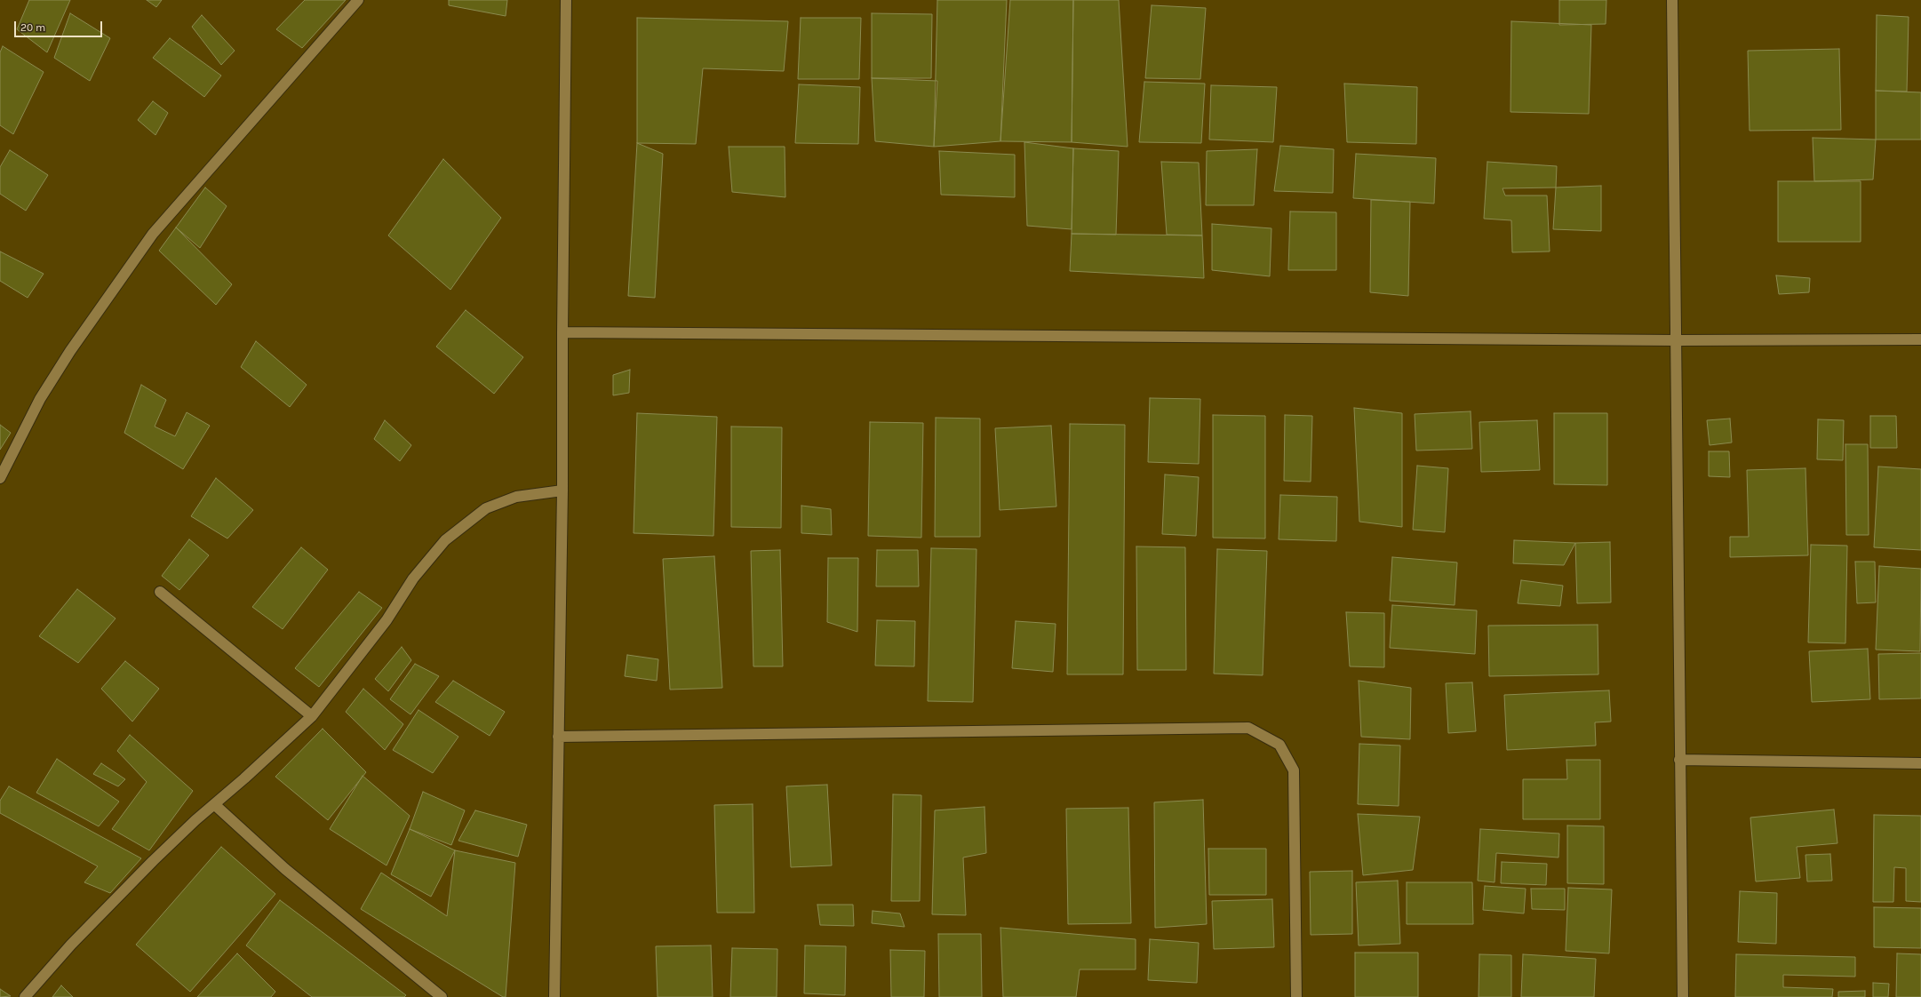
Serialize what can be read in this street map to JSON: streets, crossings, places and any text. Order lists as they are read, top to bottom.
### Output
{
  "scale_bar": "20 m"
}
